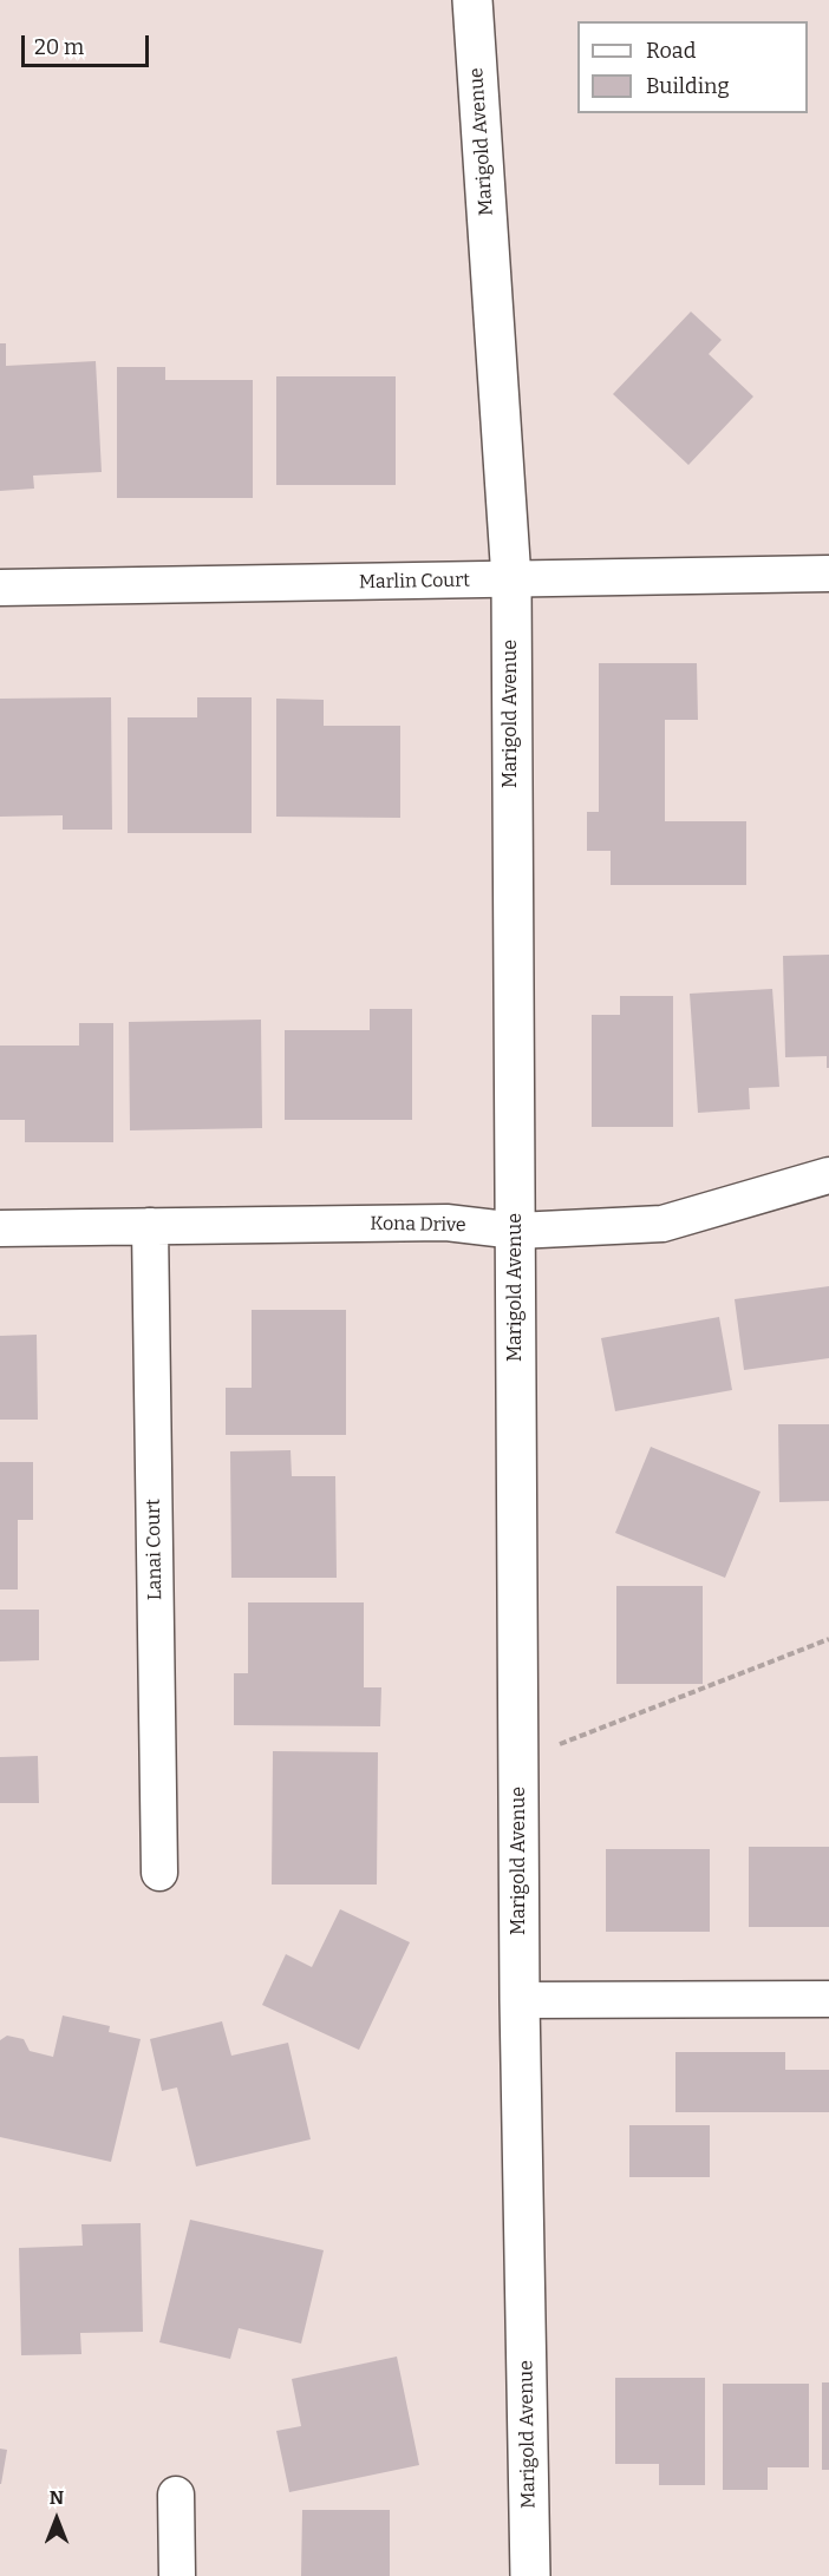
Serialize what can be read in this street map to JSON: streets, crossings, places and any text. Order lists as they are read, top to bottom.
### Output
{
  "streets": {
    "street": [
      "Marigold Avenue",
      "Marlin Court",
      "Kona Drive",
      "Lanai Court"
    ]
  },
  "crossings": [
    ["Marigold Avenue", "Marlin Court"],
    ["Marigold Avenue", "Kona Drive"],
    ["Kona Drive", "Lanai Court"]
  ],
  "legend": ["Road", "Building"],
  "scale_bar": "20 m",
  "north": "top"
}
